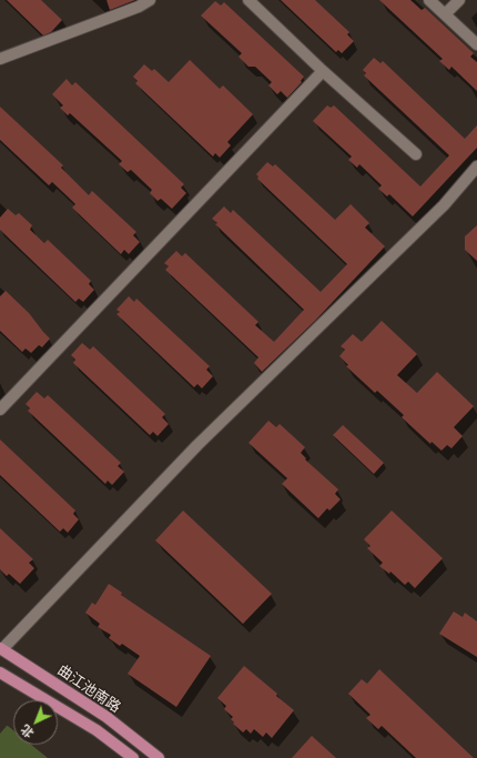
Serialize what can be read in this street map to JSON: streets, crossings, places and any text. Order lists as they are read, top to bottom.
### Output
{
  "streets": {
    "main road": ["曲江池南路"]
  },
  "north": "bottom left"
}
